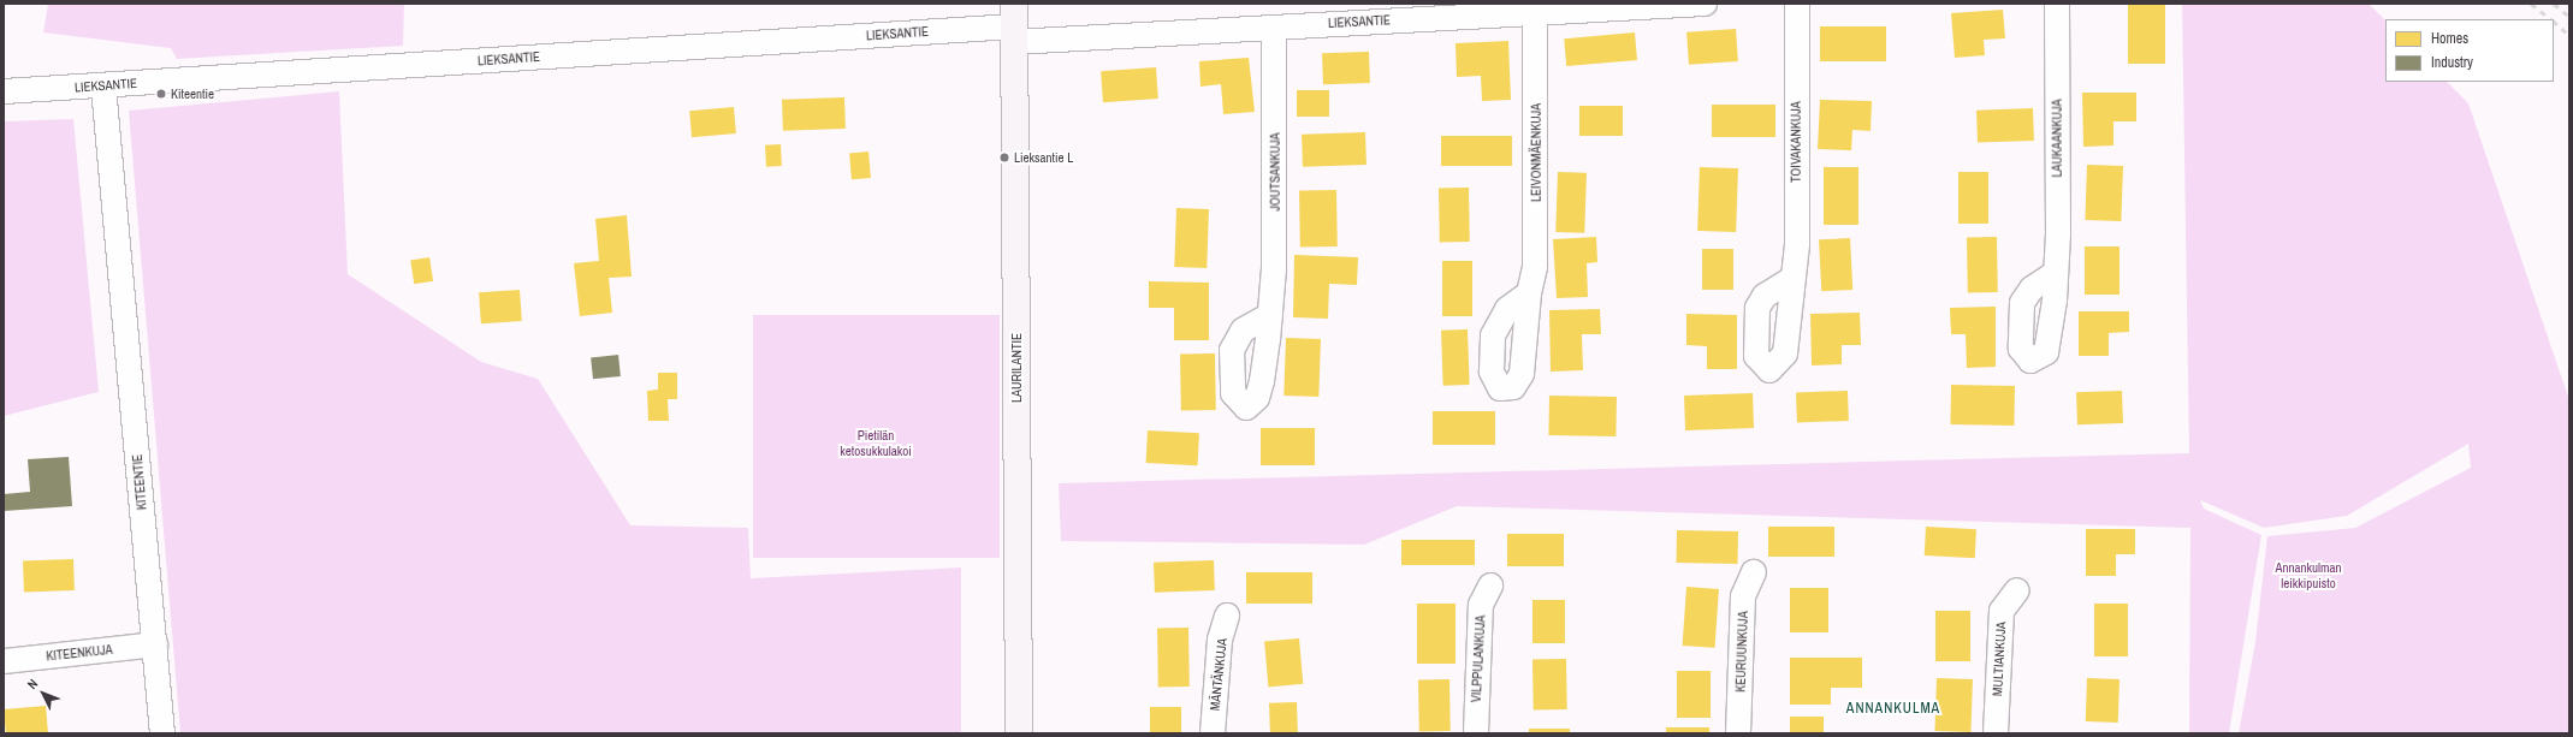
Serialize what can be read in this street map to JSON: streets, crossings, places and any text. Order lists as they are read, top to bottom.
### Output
{
  "streets": {
    "street": [
      "LIEKSANTIE",
      "LAUKAANKUJA",
      "TOIVAKANKUJA",
      "LEIVONMÄENKUJA",
      "JOUTSANKUJA",
      "LAURILANTIE",
      "KITEENTIE",
      "KEURUUNKUJA",
      "KITEENKUJA",
      "VILPPULANKUJA",
      "MULTIANKUJA",
      "MÄNTÄNKUJA"
    ]
  },
  "crossings": [
    ["LIEKSANTIE", "LEIVONMÄENKUJA"],
    ["LIEKSANTIE", "JOUTSANKUJA"],
    ["LIEKSANTIE", "LAURILANTIE"],
    ["LIEKSANTIE", "KITEENTIE"],
    ["KITEENTIE", "KITEENKUJA"]
  ],
  "districts": ["ANNANKULMA"],
  "parks": ["Pietilän ketosukkulakoi", "Annankulman leikkipuisto"],
  "places": ["Kiteentie", "Lieksantie L"],
  "legend": ["Homes", "Industry"],
  "north": "top left"
}
